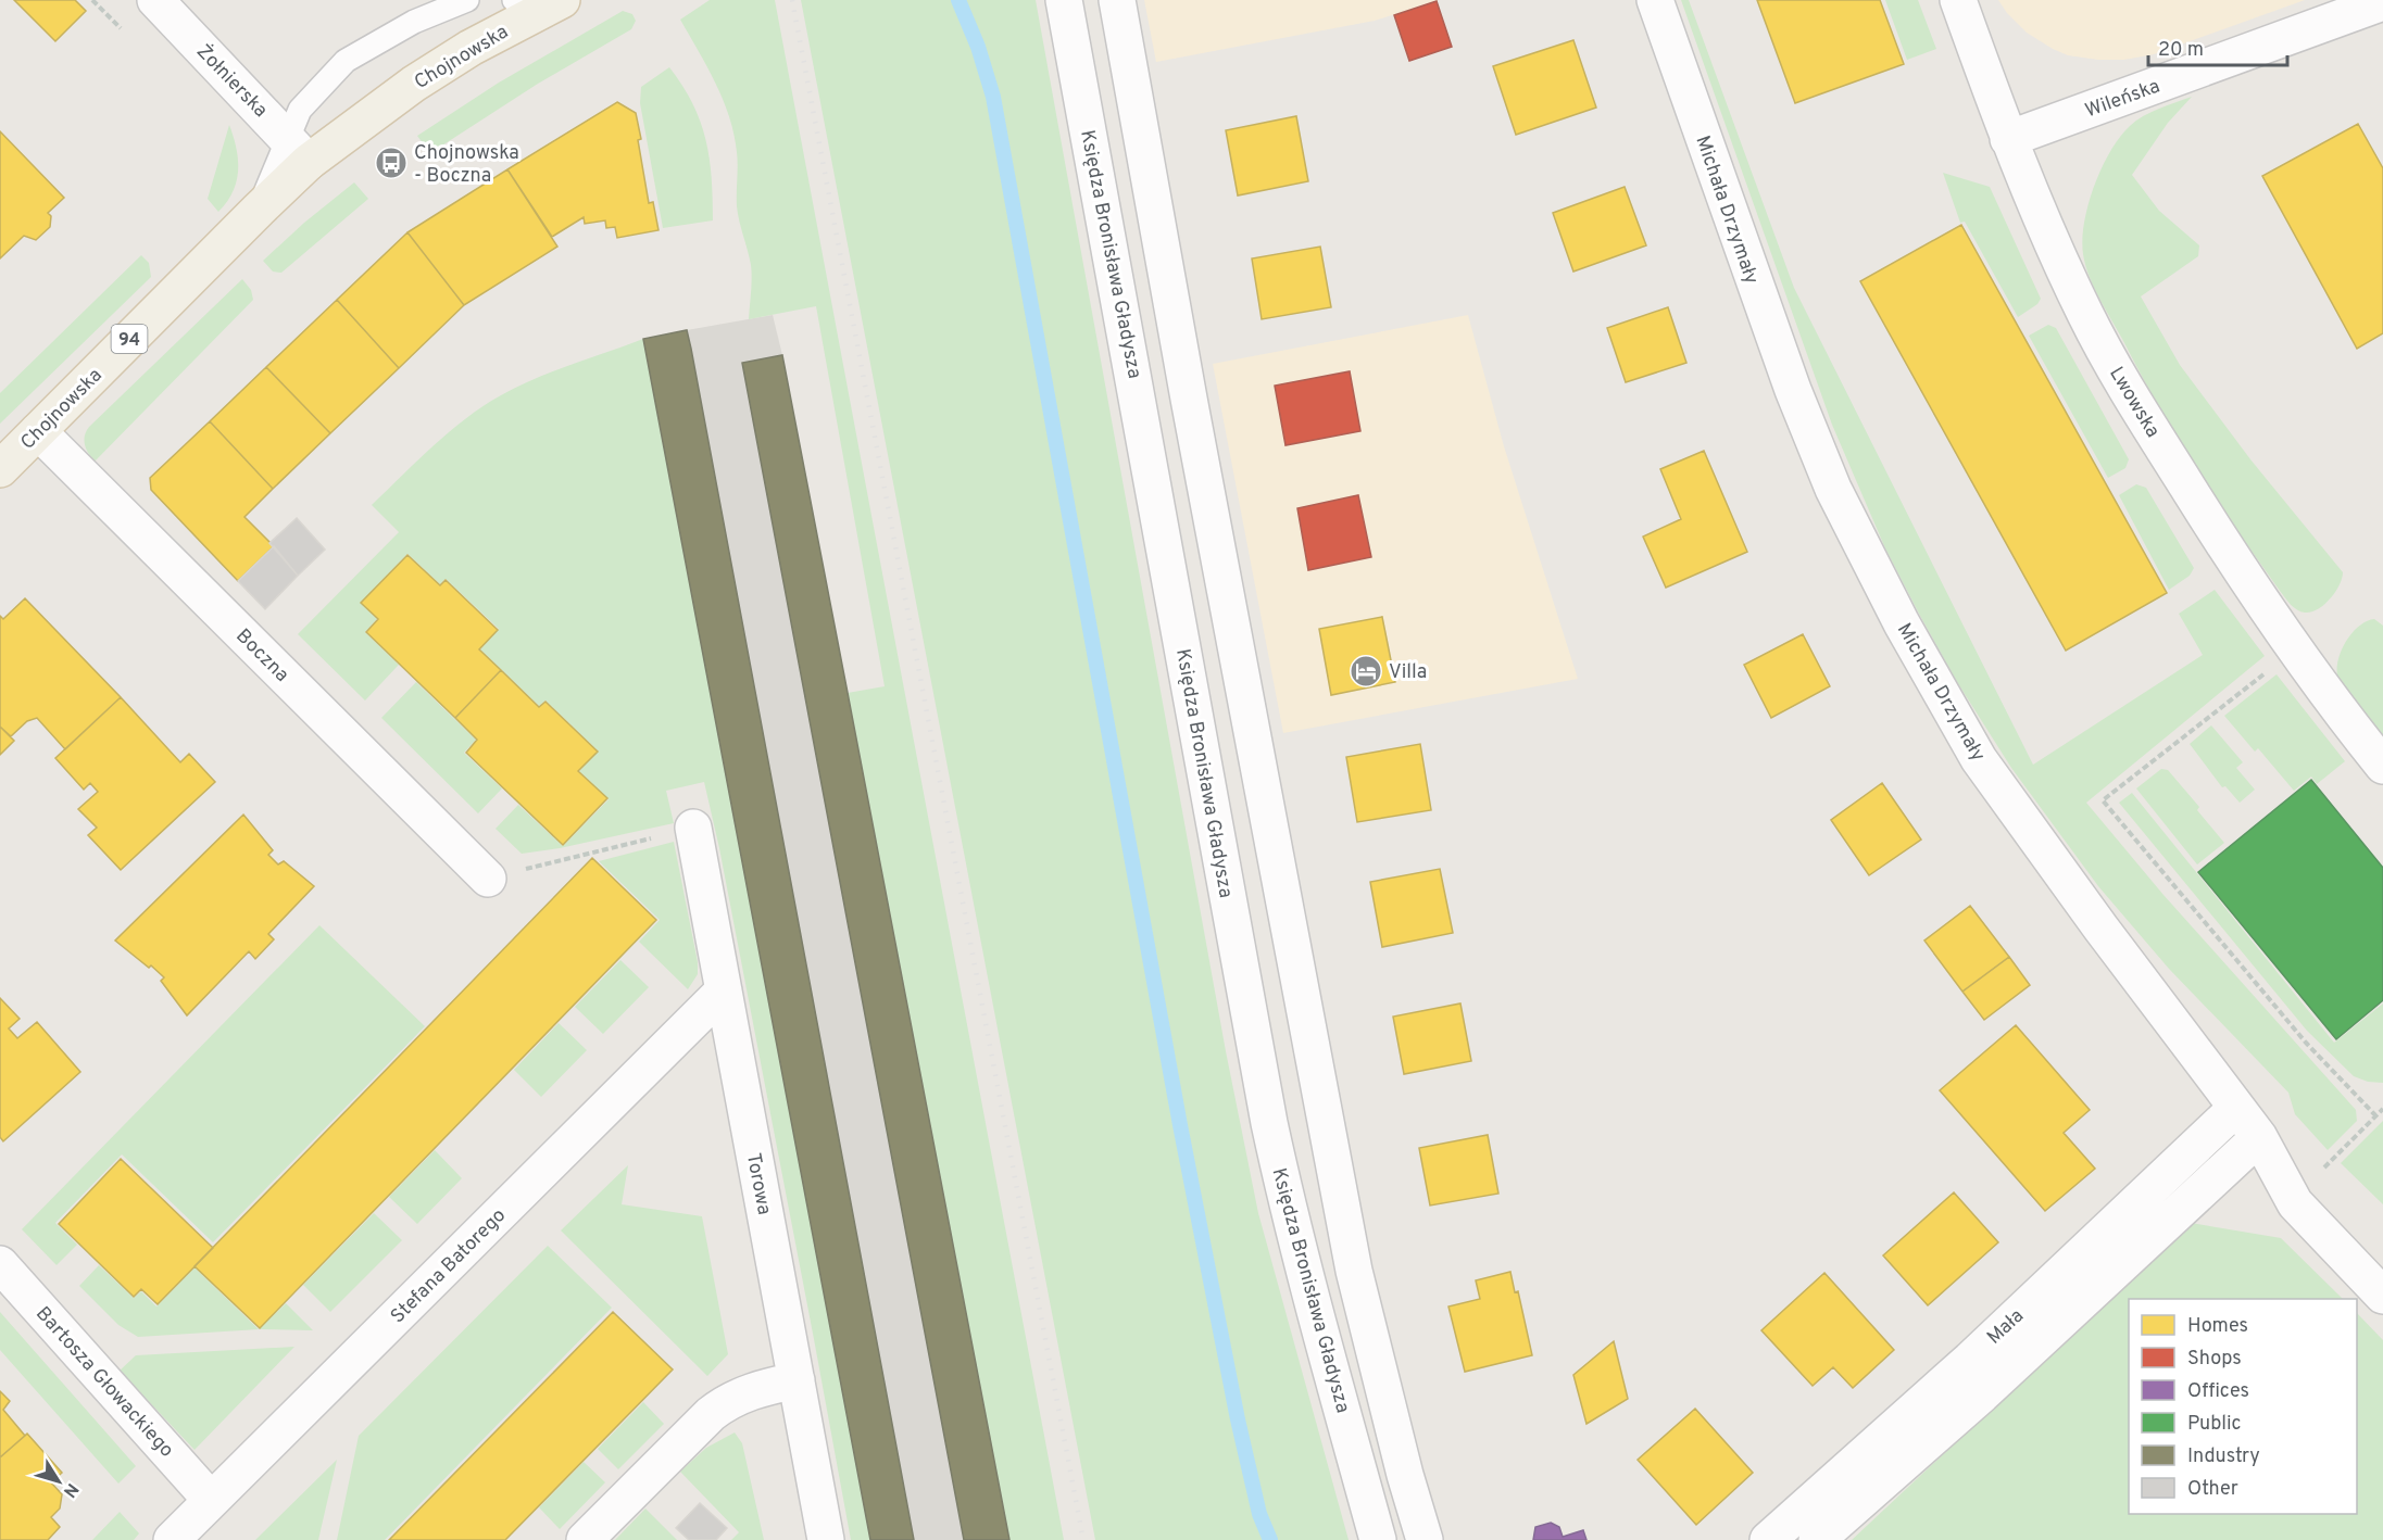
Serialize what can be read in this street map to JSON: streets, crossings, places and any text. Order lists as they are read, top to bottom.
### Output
{
  "streets": {
    "main road": ["Chojnowska", "94"],
    "street": [
      "Żołnierska",
      "Wileńska",
      "Michała Drzymały",
      "Księdza Bronisława Gładysza",
      "Lwowska",
      "Boczna",
      "Torowa",
      "Stefana Batorego",
      "Mała",
      "Bartosza Głowackiego"
    ]
  },
  "crossings": [
    ["Chojnowska", "Żołnierska"],
    ["Chojnowska", "Boczna"],
    ["Wileńska", "Lwowska"],
    ["Michała Drzymały", "Mała"],
    ["Torowa", "Stefana Batorego"],
    ["Stefana Batorego", "Bartosza Głowackiego"]
  ],
  "places": {
    "bus stop": ["Chojnowska - Boczna"],
    "hotel": ["Villa"]
  },
  "legend": [
    "Homes",
    "Shops",
    "Offices",
    "Public",
    "Industry",
    "Other"
  ],
  "scale_bar": "20 m",
  "north": "bottom right"
}
